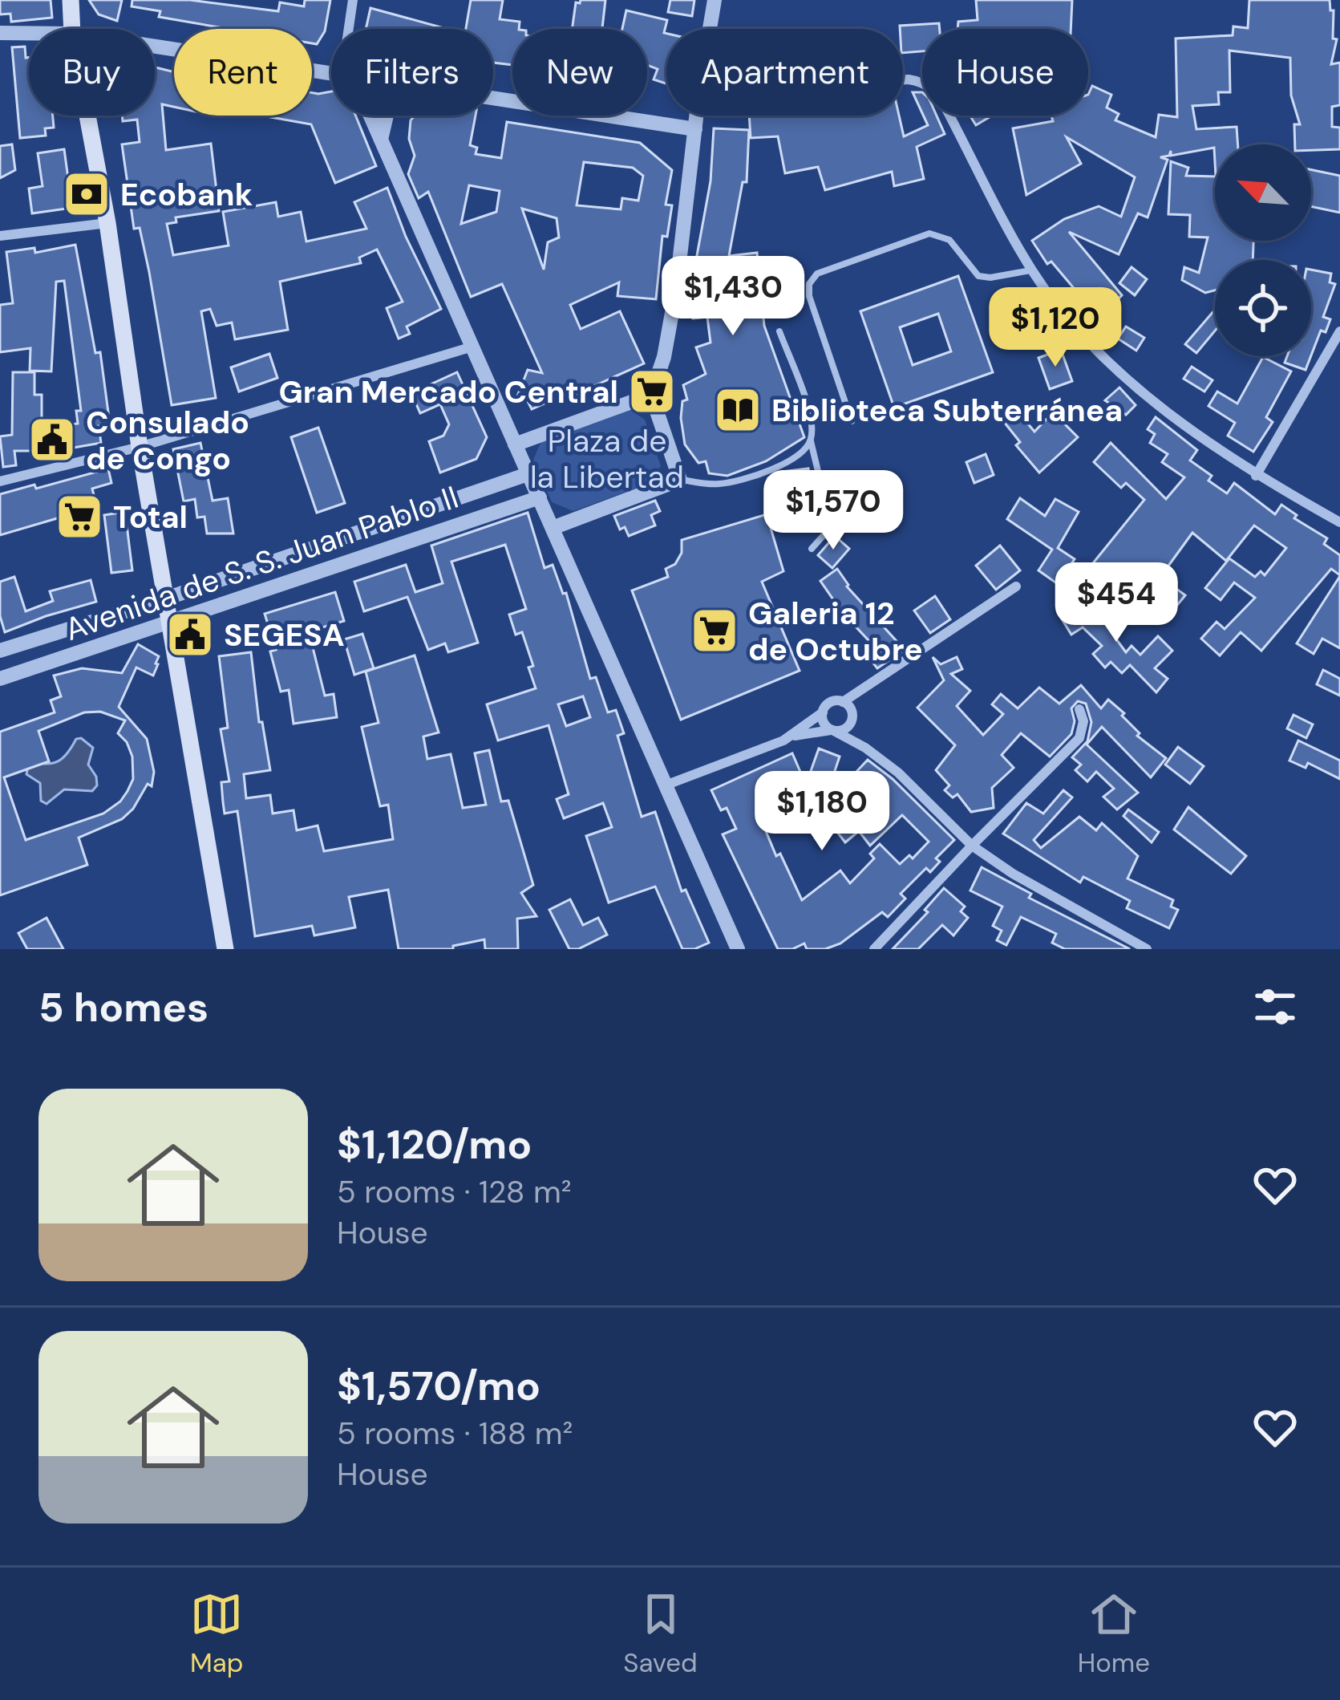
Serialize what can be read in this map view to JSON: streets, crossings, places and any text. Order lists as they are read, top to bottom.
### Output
{
  "streets": {
    "street": ["Avenida de S. S. Juan Pablo II"]
  },
  "parks": ["Plaza de la Libertad"],
  "places": {
    "bank": ["Ecobank"],
    "supermarket": ["Gran Mercado Central", "Total", "Galeria 12 de Octubre"],
    "library": ["Biblioteca Subterránea"],
    "public building": ["Consulado de Congo", "SEGESA"]
  },
  "north": "top left",
  "page": {
    "chip": [
      "Buy",
      "Rent",
      "Filters",
      "New",
      "Apartment",
      "House"
    ],
    "price": [
      "$1,430",
      "$1,120",
      "$1,570",
      "$454",
      "$1,180"
    ],
    "heading": "5 homes",
    "list": [
      {
        "name": "$1,120/mo",
        "note": "5 rooms · 128 m² · House"
      },
      {
        "name": "$1,570/mo",
        "note": "5 rooms · 188 m² · House"
      }
    ],
    "tabs": ["Map", "Saved", "Home"]
  }
}
